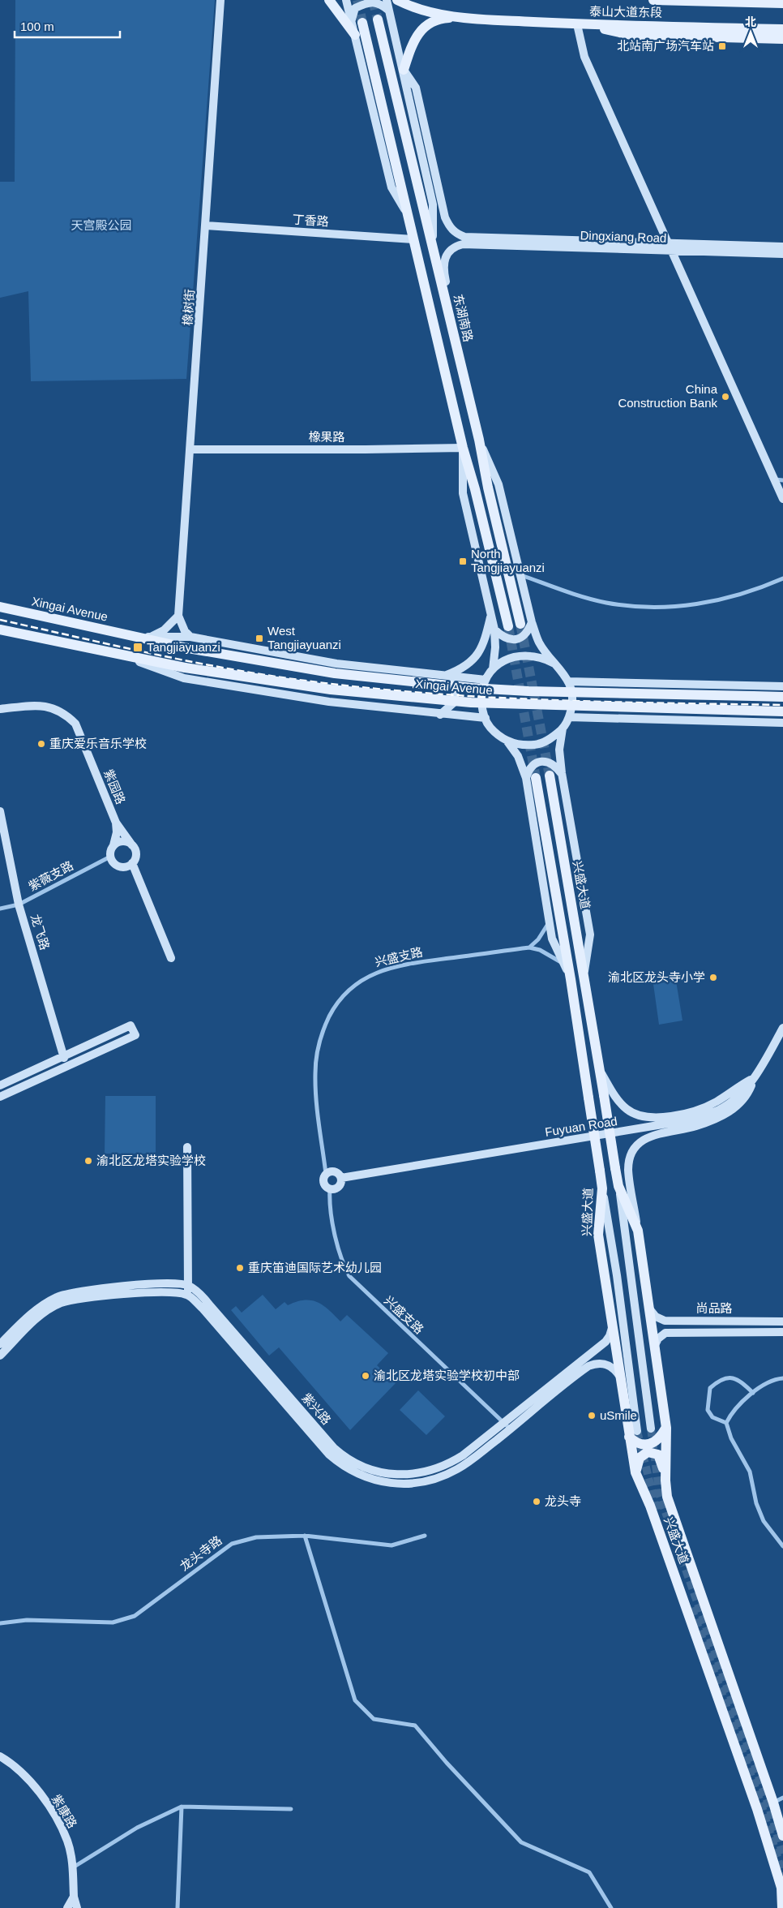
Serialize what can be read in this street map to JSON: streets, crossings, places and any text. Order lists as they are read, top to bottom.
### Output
{
  "streets": {
    "main road": [
      "泰山大道东段",
      "东湖南路",
      "Xingai Avenue",
      "兴盛大道"
    ],
    "street": [
      "丁香路",
      "Dingxiang Road",
      "橡树街",
      "橡果路",
      "紫园路",
      "紫薇支路",
      "龙飞路",
      "兴盛支路",
      "Fuyuan Road",
      "尚品路",
      "紫兴路",
      "龙头寺路",
      "紫康路"
    ]
  },
  "crossings": [
    ["丁香路", "橡树街"],
    ["橡树街", "橡果路"],
    ["紫薇支路", "龙飞路"],
    ["兴盛大道", "尚品路"],
    ["兴盛大道", "紫兴路"],
    ["兴盛支路", "Fuyuan Road"],
    ["兴盛支路", "紫兴路"]
  ],
  "parks": ["天宫殿公园"],
  "places": {
    "transit": [
      "北站南广场汽车站",
      "North Tangjiayuanzi",
      "West Tangjiayuanzi",
      "Tangjiayuanzi"
    ],
    "other": [
      "China Construction Bank",
      "重庆爱乐音乐学校",
      "渝北区龙头寺小学",
      "渝北区龙塔实验学校",
      "重庆笛迪国际艺术幼儿园",
      "渝北区龙塔实验学校初中部",
      "uSmile",
      "龙头寺"
    ]
  },
  "scale_bar": "100 m",
  "north": "top"
}
